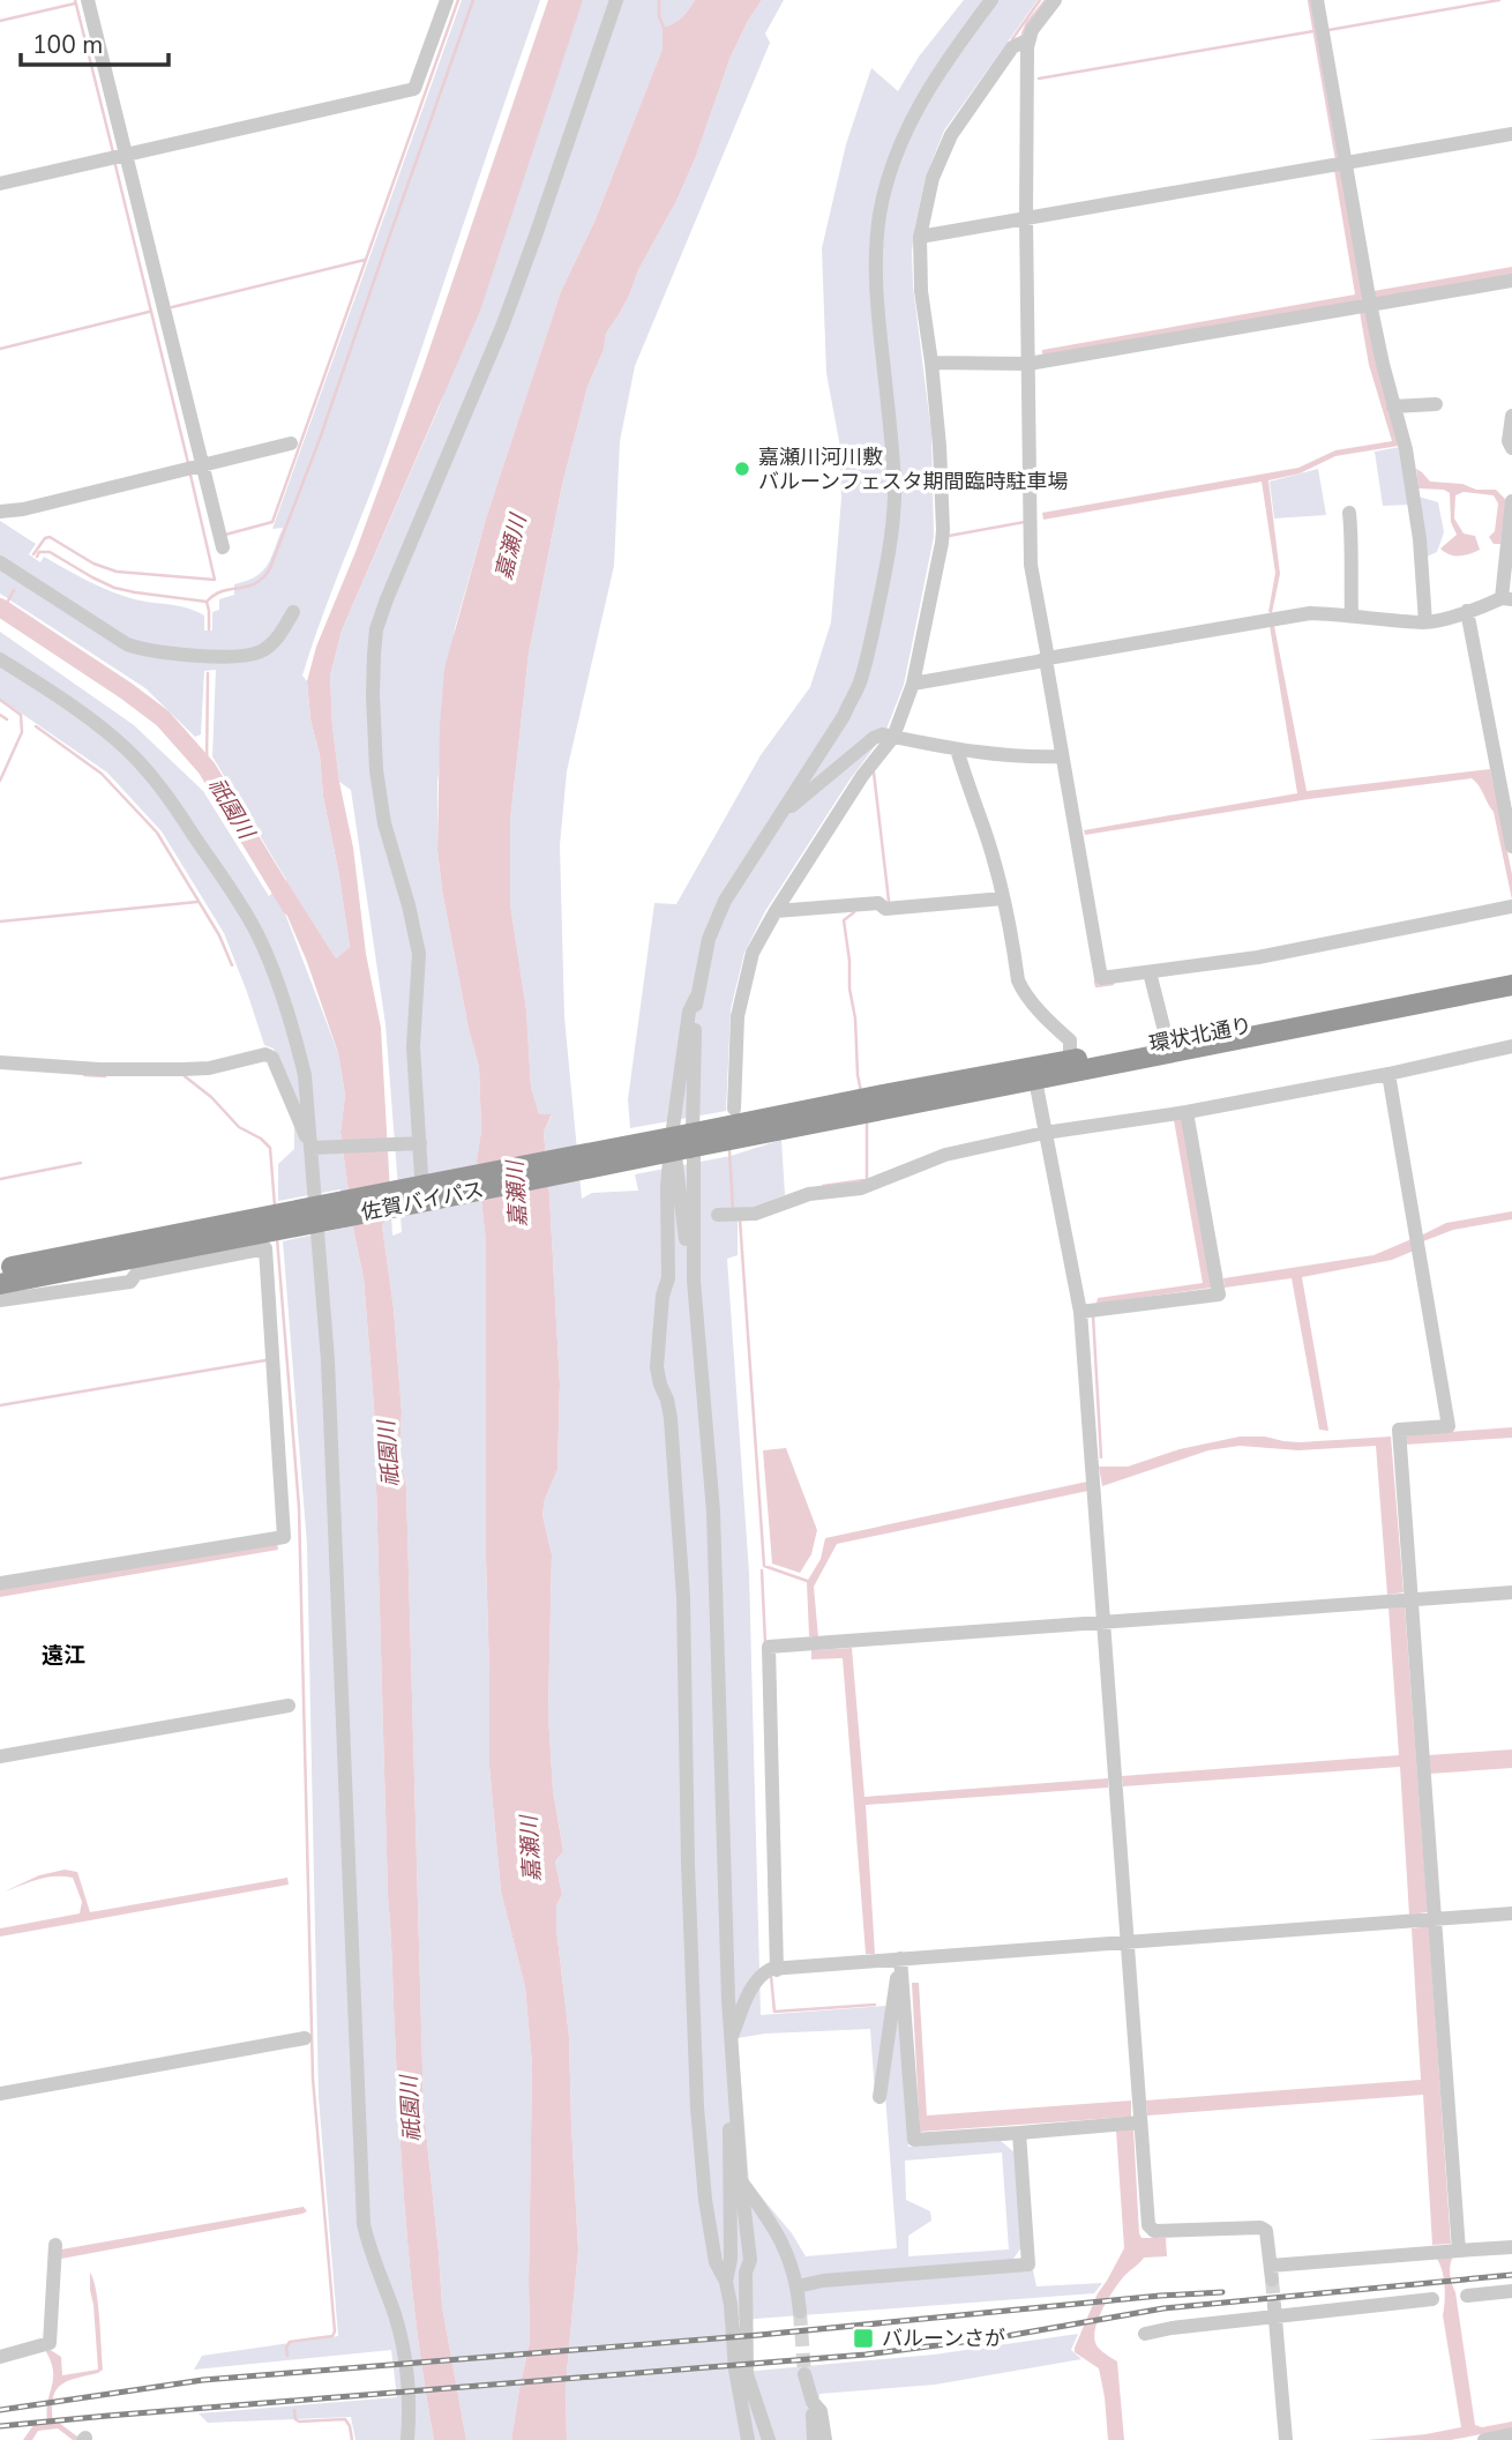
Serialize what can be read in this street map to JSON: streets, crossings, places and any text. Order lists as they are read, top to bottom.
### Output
{
  "streets": {
    "highway": ["環状北通り", "佐賀バイパス"]
  },
  "crossings": [
    ["環状北通り", "佐賀バイパス"]
  ],
  "districts": ["遠江"],
  "water": ["嘉瀬川", "祇園川"],
  "places": {
    "other": ["嘉瀬川河川敷 バルーンフェスタ期間臨時駐車場"],
    "transit": ["バルーンさが"]
  },
  "scale_bar": "100 m"
}
